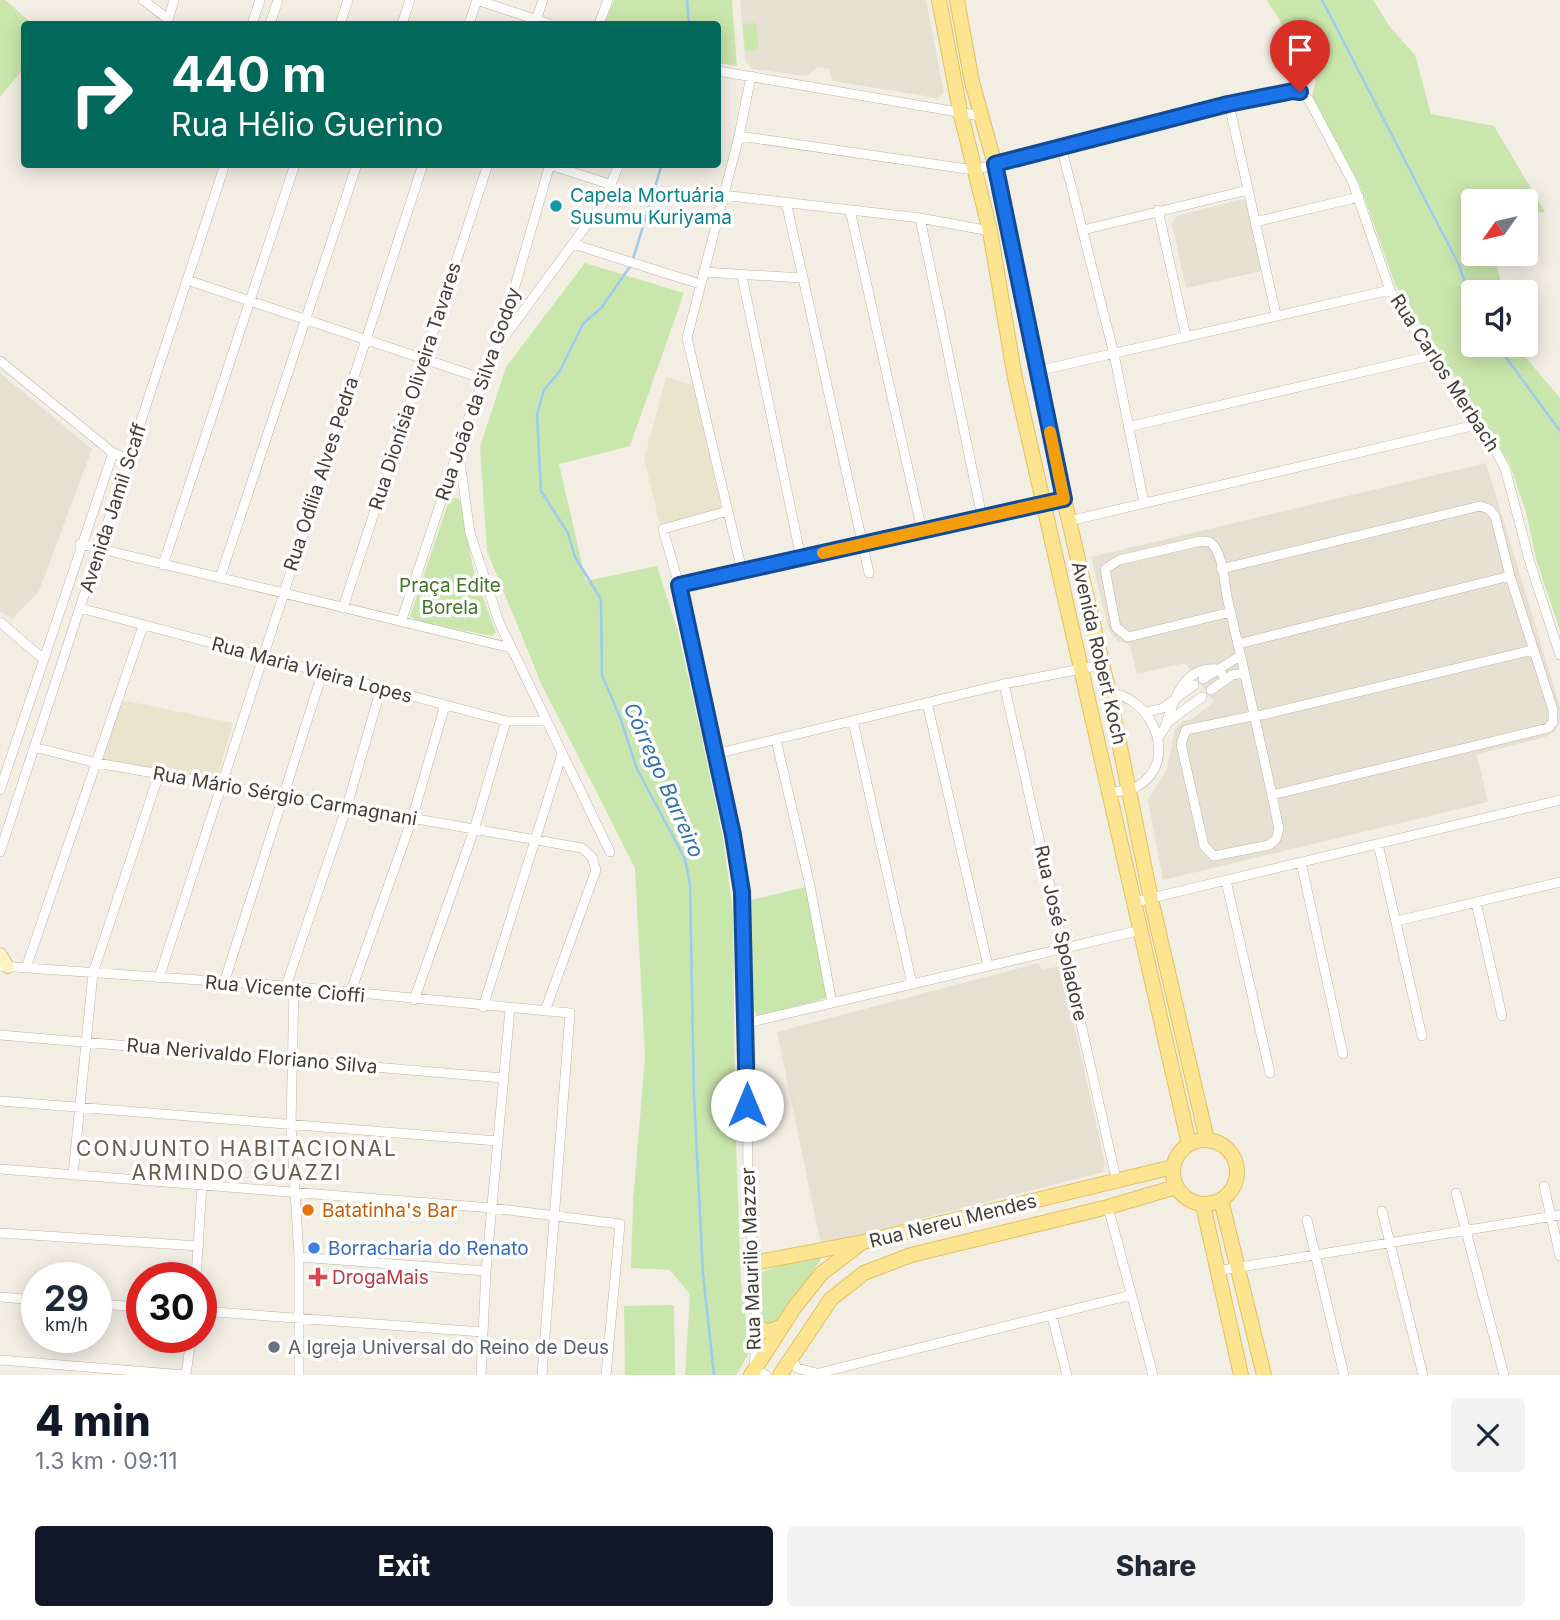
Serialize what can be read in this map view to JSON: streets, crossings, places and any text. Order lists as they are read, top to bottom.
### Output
{
  "streets": {
    "main road": ["Avenida Robert Koch", "Rua Nereu Mendes"],
    "street": [
      "Rua Carlos Merbach",
      "Rua Dionísia Oliveira Tavares",
      "Rua João da Silva Godoy",
      "Rua Odília Alves Pedra",
      "Avenida Jamil Scaff",
      "Rua Maria Vieira Lopes",
      "Rua Mário Sérgio Carmagnani",
      "Rua José Spoladore",
      "Rua Vicente Cioffi",
      "Rua Nerivaldo Floriano Silva",
      "Rua Maurilio Mazzer"
    ]
  },
  "crossings": [
    ["Rua Carlos Merbach", "Avenida Robert Koch"],
    ["Rua Odília Alves Pedra", "Rua Maria Vieira Lopes"],
    ["Rua Odília Alves Pedra", "Rua Mário Sérgio Carmagnani"],
    ["Rua Odília Alves Pedra", "Rua Vicente Cioffi"],
    ["Avenida Jamil Scaff", "Rua Maria Vieira Lopes"],
    ["Avenida Jamil Scaff", "Rua Mário Sérgio Carmagnani"],
    ["Avenida Robert Koch", "Rua Nereu Mendes"],
    ["Rua Mário Sérgio Carmagnani", "Rua Vicente Cioffi"],
    ["Rua José Spoladore", "Rua Nereu Mendes"],
    ["Rua Nereu Mendes", "Rua Maurilio Mazzer"]
  ],
  "districts": ["CONJUNTO HABITACIONAL ARMINDO GUAZZI"],
  "water": ["Córrego Barreiro"],
  "parks": ["Praça Edite Borela"],
  "places": {
    "other": [
      "Capela Mortuária Susumu Kuriyama",
      "Batatinha's Bar",
      "Borracharia do Renato",
      "A Igreja Universal do Reino de Deus"
    ],
    "health": ["DrogaMais"]
  },
  "north": "bottom left",
  "page": {
    "turn": ["440 m", "Rua Hélio Guerino"],
    "speed": "29 km/h",
    "limit": "30",
    "heading": ["4 min", "1.3 km · 09:11"],
    "buttons": ["Exit", "Share"]
  }
}
